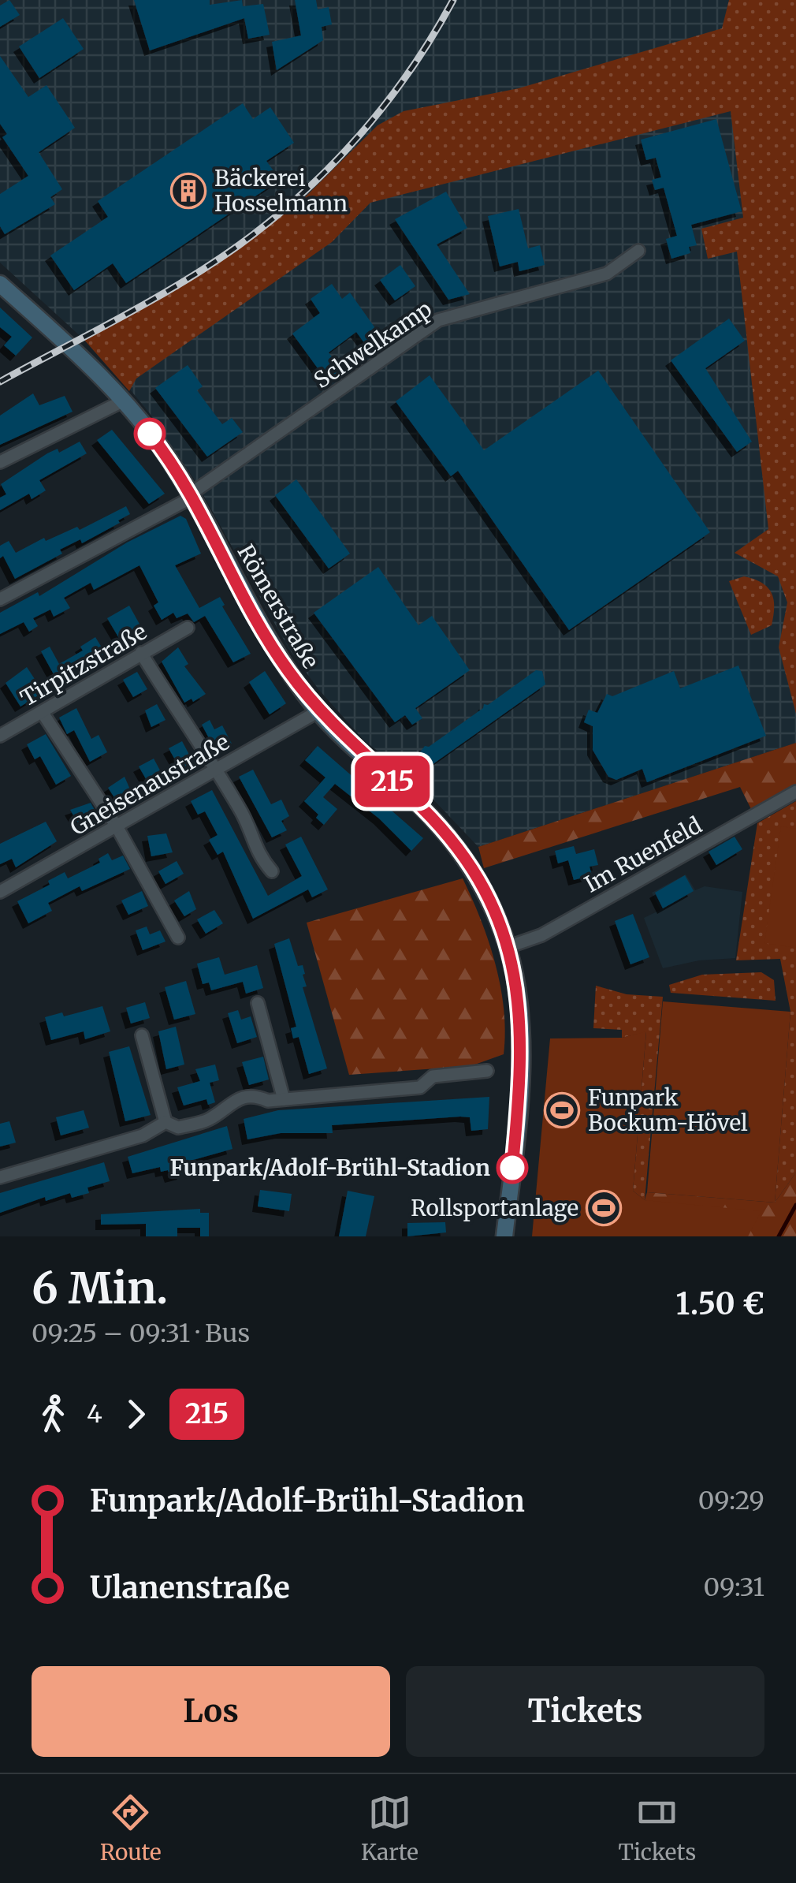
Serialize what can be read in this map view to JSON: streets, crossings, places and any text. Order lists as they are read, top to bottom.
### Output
{
  "streets": {
    "main road": ["Römerstraße"],
    "street": [
      "Schwelkamp",
      "Tirpitzstraße",
      "Gneisenaustraße",
      "Im Ruenfeld"
    ]
  },
  "crossings": [
    ["Schwelkamp", "Römerstraße"],
    ["Römerstraße", "Gneisenaustraße"],
    ["Römerstraße", "Im Ruenfeld"]
  ],
  "places": {
    "building": ["Bäckerei Hosselmann"],
    "sports": ["Funpark Bockum-Hövel", "Rollsportanlage"],
    "other": ["Funpark/Adolf-Brühl-Stadion"]
  },
  "lines": ["bus line 215"],
  "page": {
    "on_map": "215",
    "heading": ["6 Min.", "09:25 – 09:31 · Bus", "1.50 €"],
    "legs": ["4", "215"],
    "list": [
      {
        "name": "Funpark/Adolf-Brühl-Stadion",
        "value": "09:29"
      },
      {
        "name": "Ulanenstraße",
        "value": "09:31"
      }
    ],
    "buttons": ["Los", "Tickets"],
    "tabs": ["Route", "Karte", "Tickets"]
  }
}
